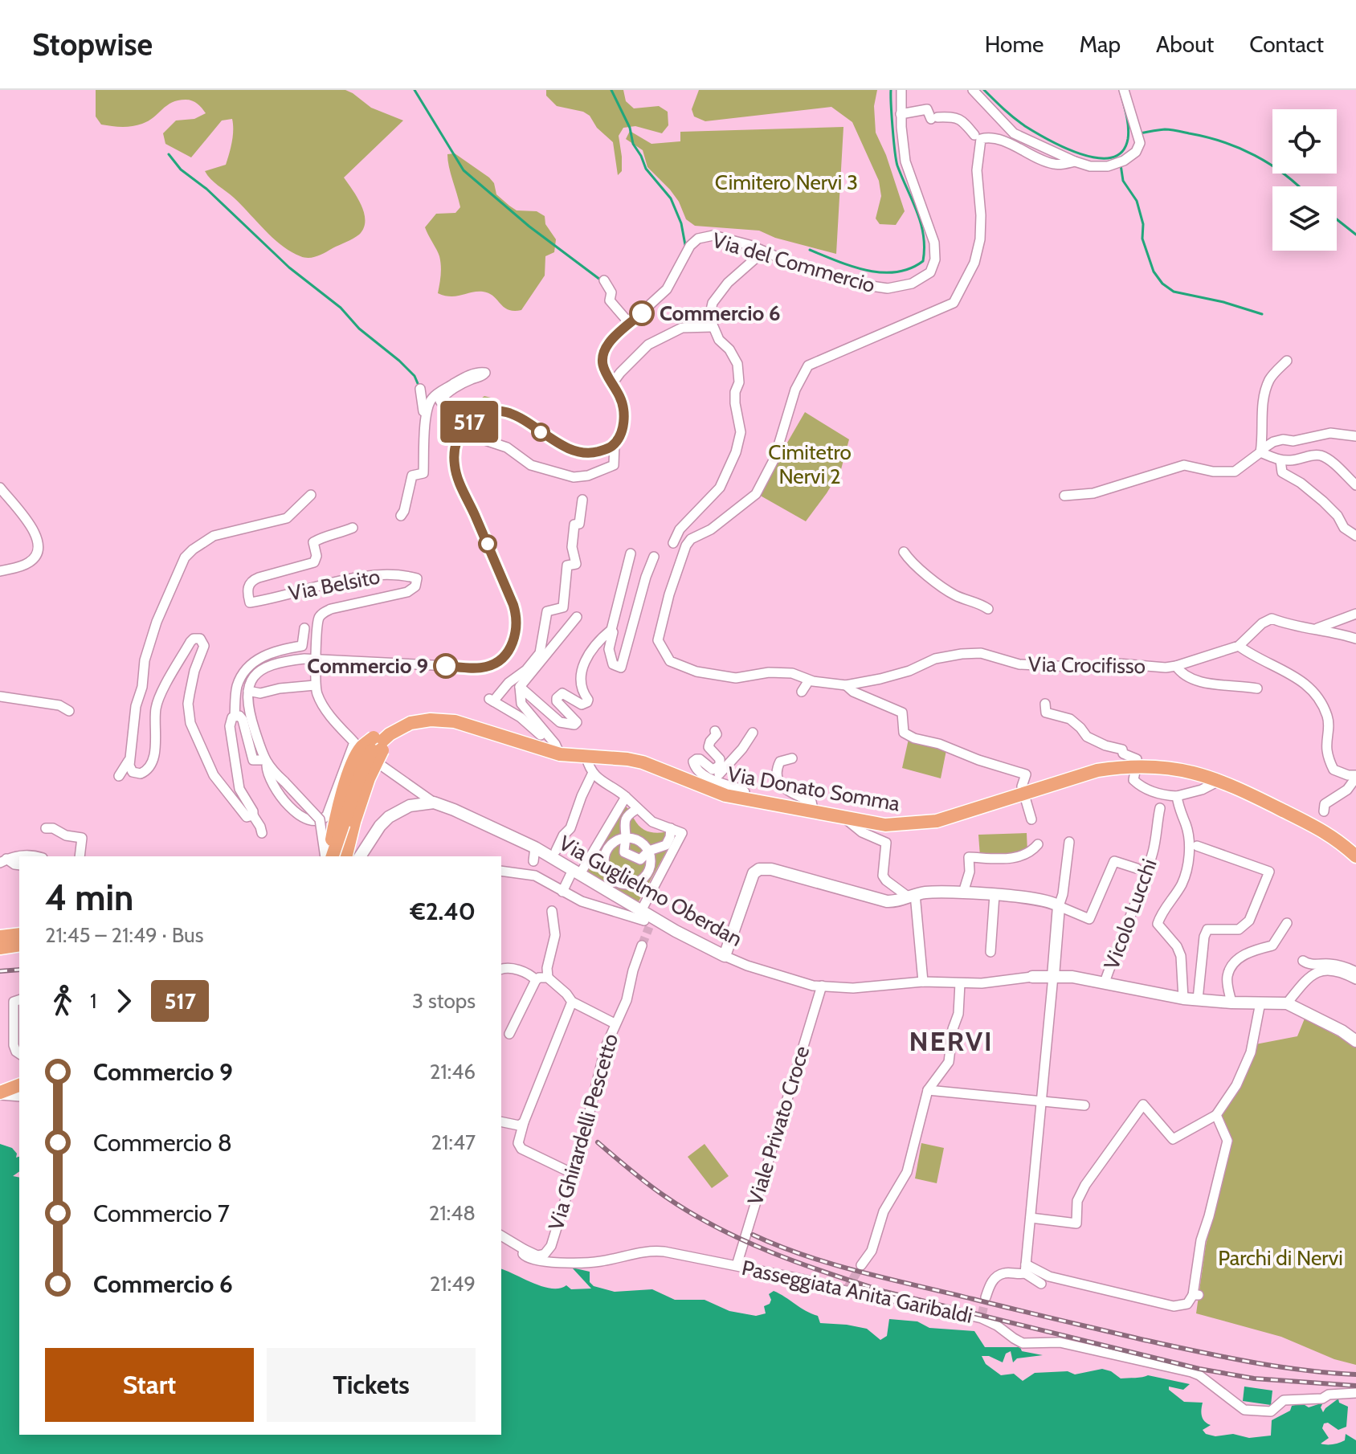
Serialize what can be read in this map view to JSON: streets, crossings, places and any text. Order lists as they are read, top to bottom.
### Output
{
  "streets": {
    "main road": ["Via Donato Somma"],
    "street": [
      "Via del Commercio",
      "Via Belsito",
      "Via Crocifisso",
      "Via Guglielmo Oberdan",
      "Vicolo Lucchi",
      "Viale Privato Croce",
      "Via Ghirardelli Pescetto",
      "Passeggiata Anita Garibaldi"
    ]
  },
  "crossings": [
    ["Via Guglielmo Oberdan", "Viale Privato Croce"],
    ["Viale Privato Croce", "Passeggiata Anita Garibaldi"],
    ["Via Ghirardelli Pescetto", "Passeggiata Anita Garibaldi"]
  ],
  "districts": ["NERVI"],
  "parks": ["Cimitero Nervi 3", "Cimitetro Nervi 2", "Parchi di Nervi"],
  "places": ["Commercio 6", "Commercio 9"],
  "lines": ["bus line 517"],
  "page": {
    "header": "Stopwise",
    "nav": [
      "Home",
      "Map",
      "About",
      "Contact"
    ],
    "on_map": "517",
    "heading": ["4 min", "21:45 – 21:49 · Bus", "€2.40"],
    "legs": ["1", "517", "3 stops"],
    "list": [
      {
        "name": "Commercio 9",
        "value": "21:46"
      },
      {
        "name": "Commercio 8",
        "value": "21:47"
      },
      {
        "name": "Commercio 7",
        "value": "21:48"
      },
      {
        "name": "Commercio 6",
        "value": "21:49"
      }
    ],
    "buttons": ["Start", "Tickets"]
  }
}
